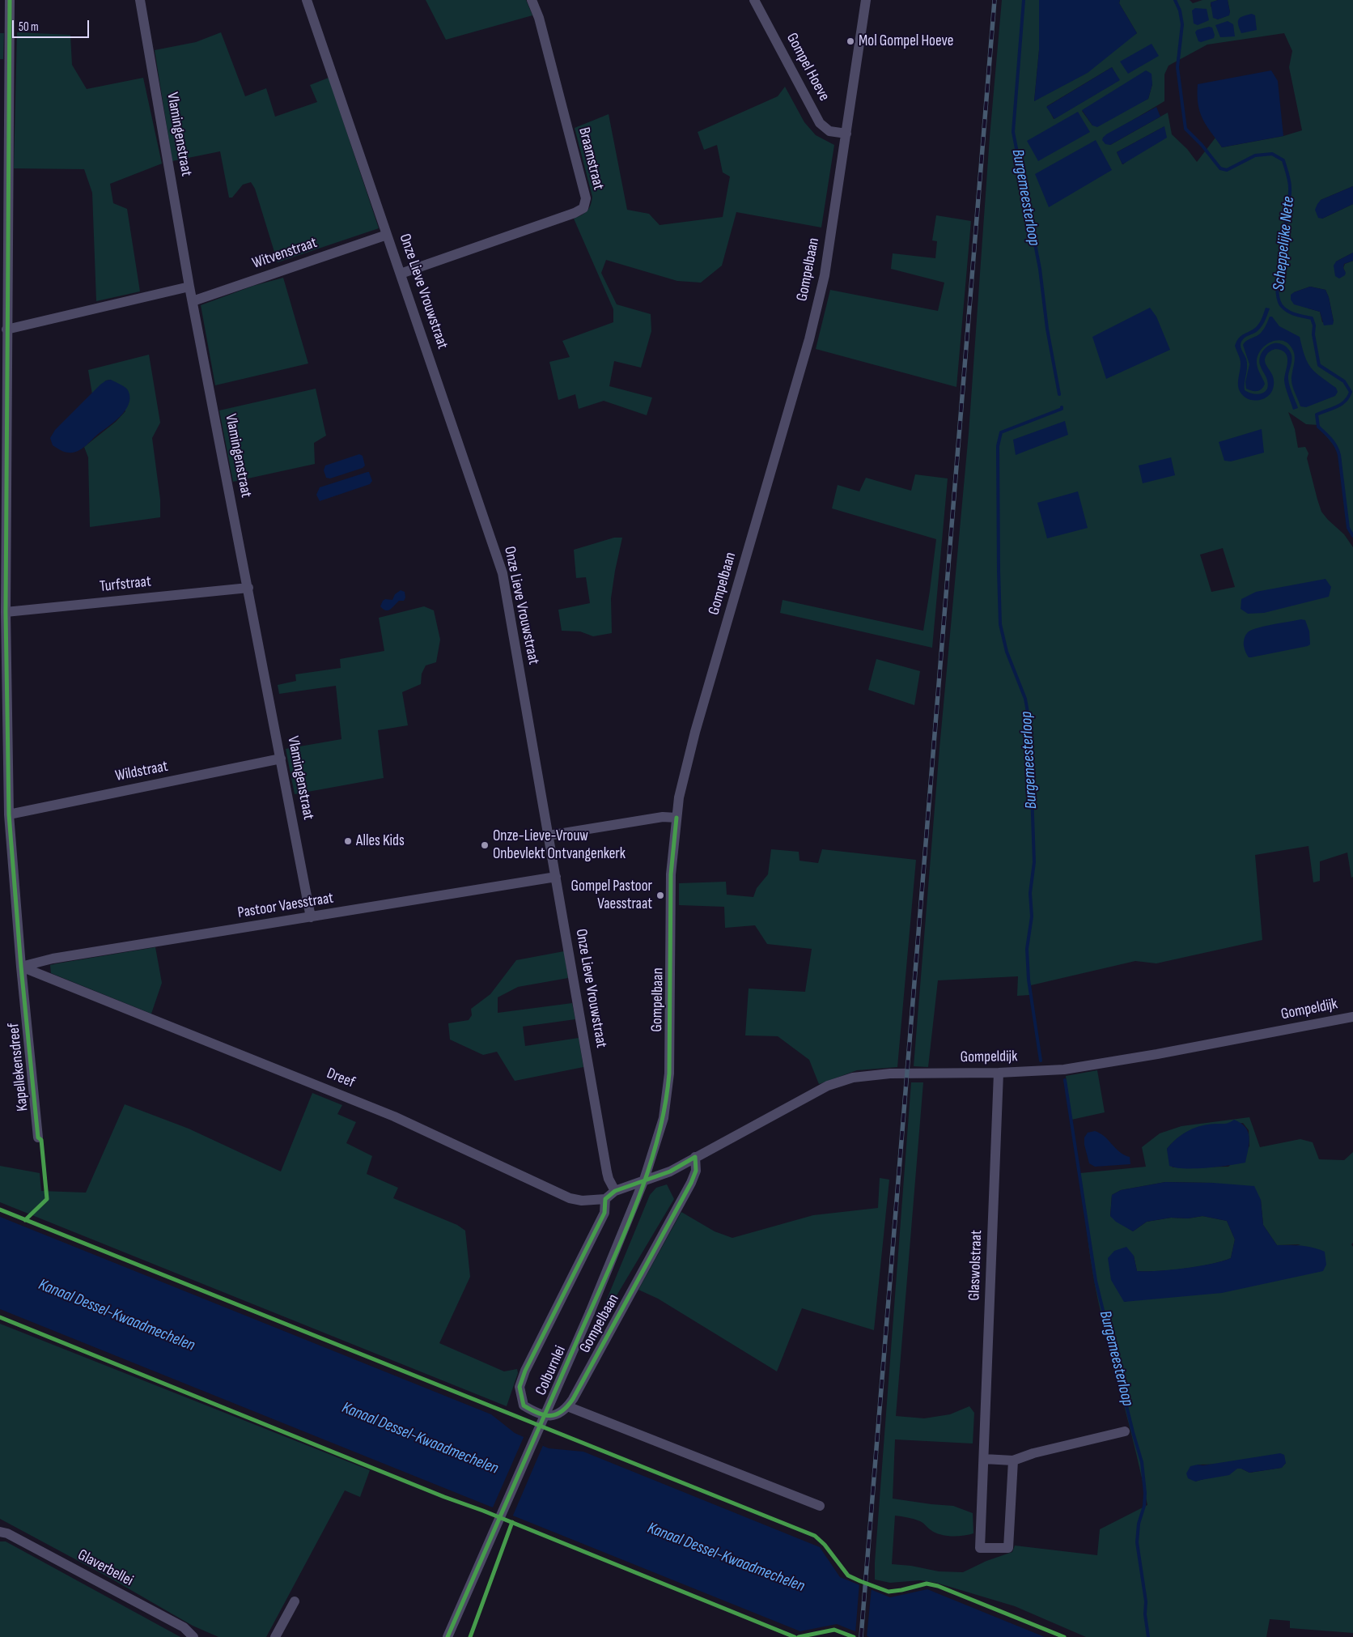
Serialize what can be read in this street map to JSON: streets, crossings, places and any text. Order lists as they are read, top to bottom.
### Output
{
  "streets": {
    "street": [
      "Gompel Hoeve",
      "Vlamingenstraat",
      "Braamstraat",
      "Witvenstraat",
      "Gompelbaan",
      "Onze Lieve Vrouwstraat",
      "Turfstraat",
      "Wildstraat",
      "Pastoor Vaesstraat",
      "Gompeldijk",
      "Kapellekensdreef",
      "Dreef",
      "Glaswolstraat",
      "Colburnlei",
      "Glaverbellei"
    ]
  },
  "crossings": [
    ["Gompel Hoeve", "Gompelbaan"],
    ["Vlamingenstraat", "Witvenstraat"],
    ["Vlamingenstraat", "Turfstraat"],
    ["Vlamingenstraat", "Wildstraat"],
    ["Vlamingenstraat", "Pastoor Vaesstraat"],
    ["Braamstraat", "Onze Lieve Vrouwstraat"],
    ["Witvenstraat", "Onze Lieve Vrouwstraat"],
    ["Gompelbaan", "Gompeldijk"],
    ["Gompelbaan", "Colburnlei"],
    ["Onze Lieve Vrouwstraat", "Pastoor Vaesstraat"],
    ["Turfstraat", "Kapellekensdreef"],
    ["Wildstraat", "Kapellekensdreef"],
    ["Pastoor Vaesstraat", "Kapellekensdreef"],
    ["Pastoor Vaesstraat", "Dreef"],
    ["Gompeldijk", "Glaswolstraat"],
    ["Gompeldijk", "Colburnlei"],
    ["Kapellekensdreef", "Dreef"]
  ],
  "water": ["Burgemeesterloop", "Scheppelijke Nete", "Kanaal Dessel-Kwaadmechelen"],
  "places": [
    "Mol Gompel Hoeve",
    "Alles Kids",
    "Onze-Lieve-Vrouw Onbevlekt Ontvangenkerk",
    "Gompel Pastoor Vaesstraat"
  ],
  "scale_bar": "50 m"
}
